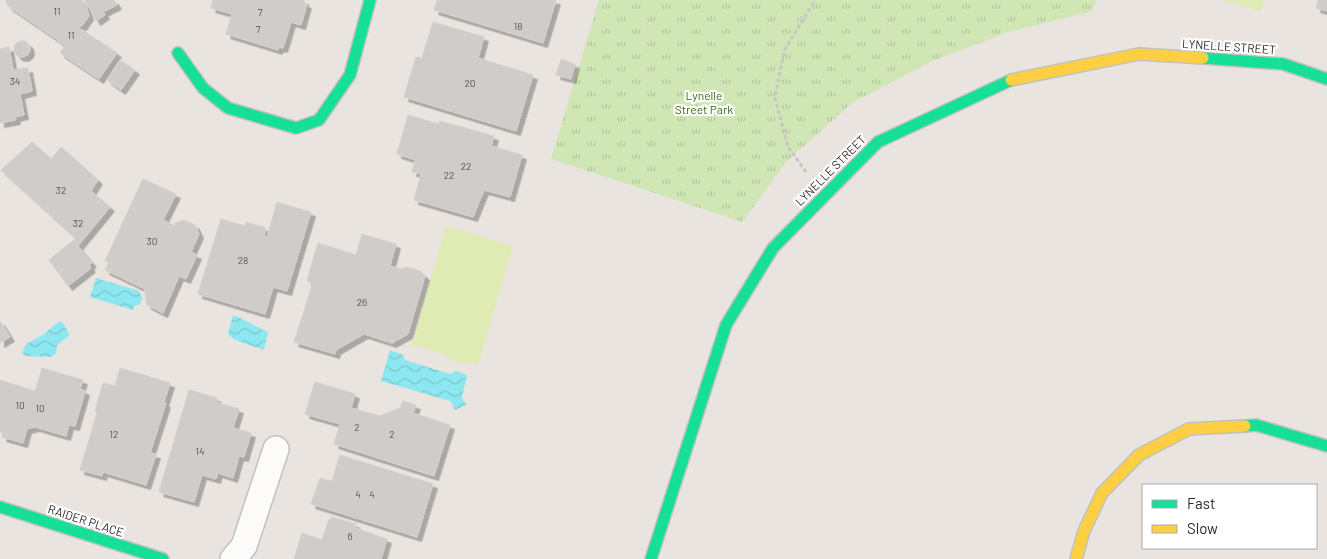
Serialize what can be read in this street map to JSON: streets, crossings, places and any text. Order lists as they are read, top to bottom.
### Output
{
  "streets": {
    "street": ["LYNELLE STREET", "RAIDER PLACE"]
  },
  "parks": ["Lynelle Street Park"],
  "house_numbers": [
    "11",
    "7",
    "18",
    "7",
    "11",
    "34",
    "20",
    "22",
    "22",
    "32",
    "32",
    "30",
    "28",
    "26",
    "10",
    "10",
    "2",
    "12",
    "2",
    "14",
    "4",
    "4",
    "6"
  ],
  "legend": ["Fast", "Slow"]
}
